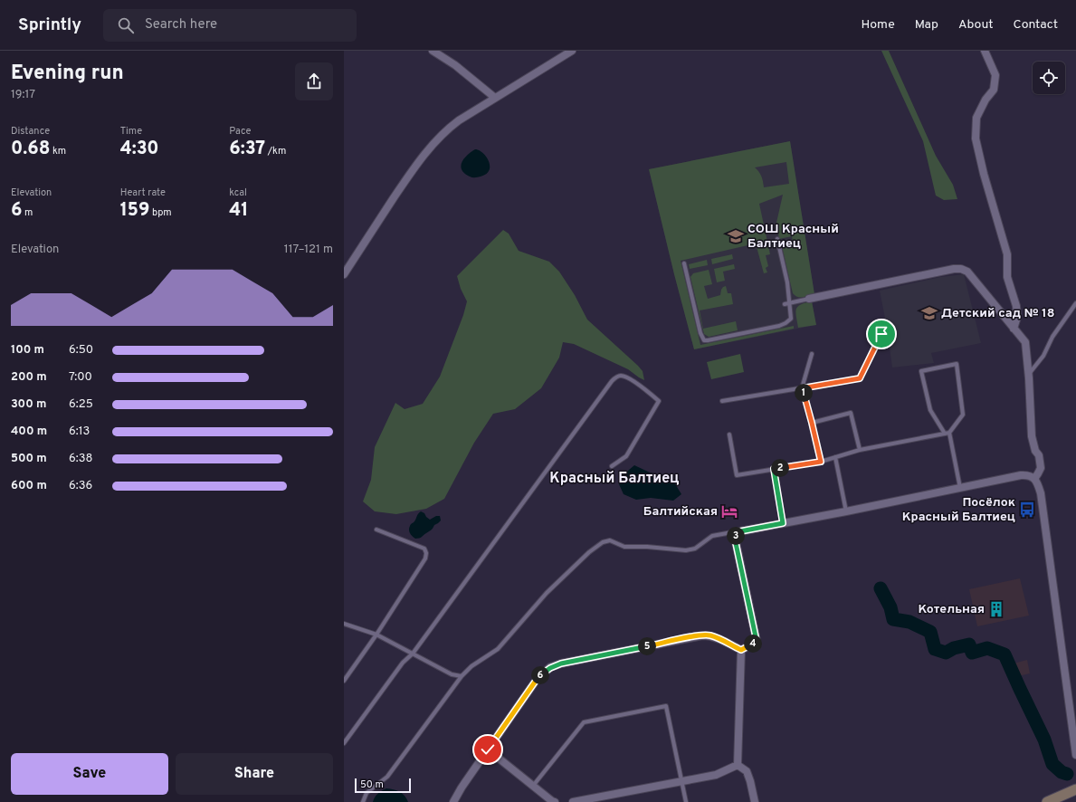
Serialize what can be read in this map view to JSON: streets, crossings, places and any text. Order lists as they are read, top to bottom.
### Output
{
  "districts": ["Красный Балтиец"],
  "places": {
    "school or university": ["СОШ Красный Балтиец", "Детский сад № 18"],
    "bus stop": ["Посёлок Красный Балтиец"],
    "hotel": ["Балтийская"],
    "building": ["Котельная"]
  },
  "scale_bar": "50 m",
  "page": {
    "header": "Sprintly",
    "search": "Search here",
    "nav": [
      "Home",
      "Map",
      "About",
      "Contact"
    ],
    "heading": ["Evening run", "19:17"],
    "stats": [
      ["Distance", "0.68 km"],
      ["Time", "4:30"],
      ["Pace", "6:37 /km"],
      ["Elevation", "6 m"],
      ["Heart rate", "159 bpm"],
      ["kcal", "41"]
    ],
    "chart": ["Elevation", "117–121 m"],
    "list": [
      {
        "name": "100 m",
        "note": "6:50"
      },
      {
        "name": "200 m",
        "note": "7:00"
      },
      {
        "name": "300 m",
        "note": "6:25"
      },
      {
        "name": "400 m",
        "note": "6:13"
      },
      {
        "name": "500 m",
        "note": "6:38"
      },
      {
        "name": "600 m",
        "note": "6:36"
      }
    ],
    "pins": [
      "1",
      "2",
      "3",
      "4",
      "5",
      "6"
    ],
    "buttons": ["Save", "Share"],
    "scale": "50 m"
  }
}
